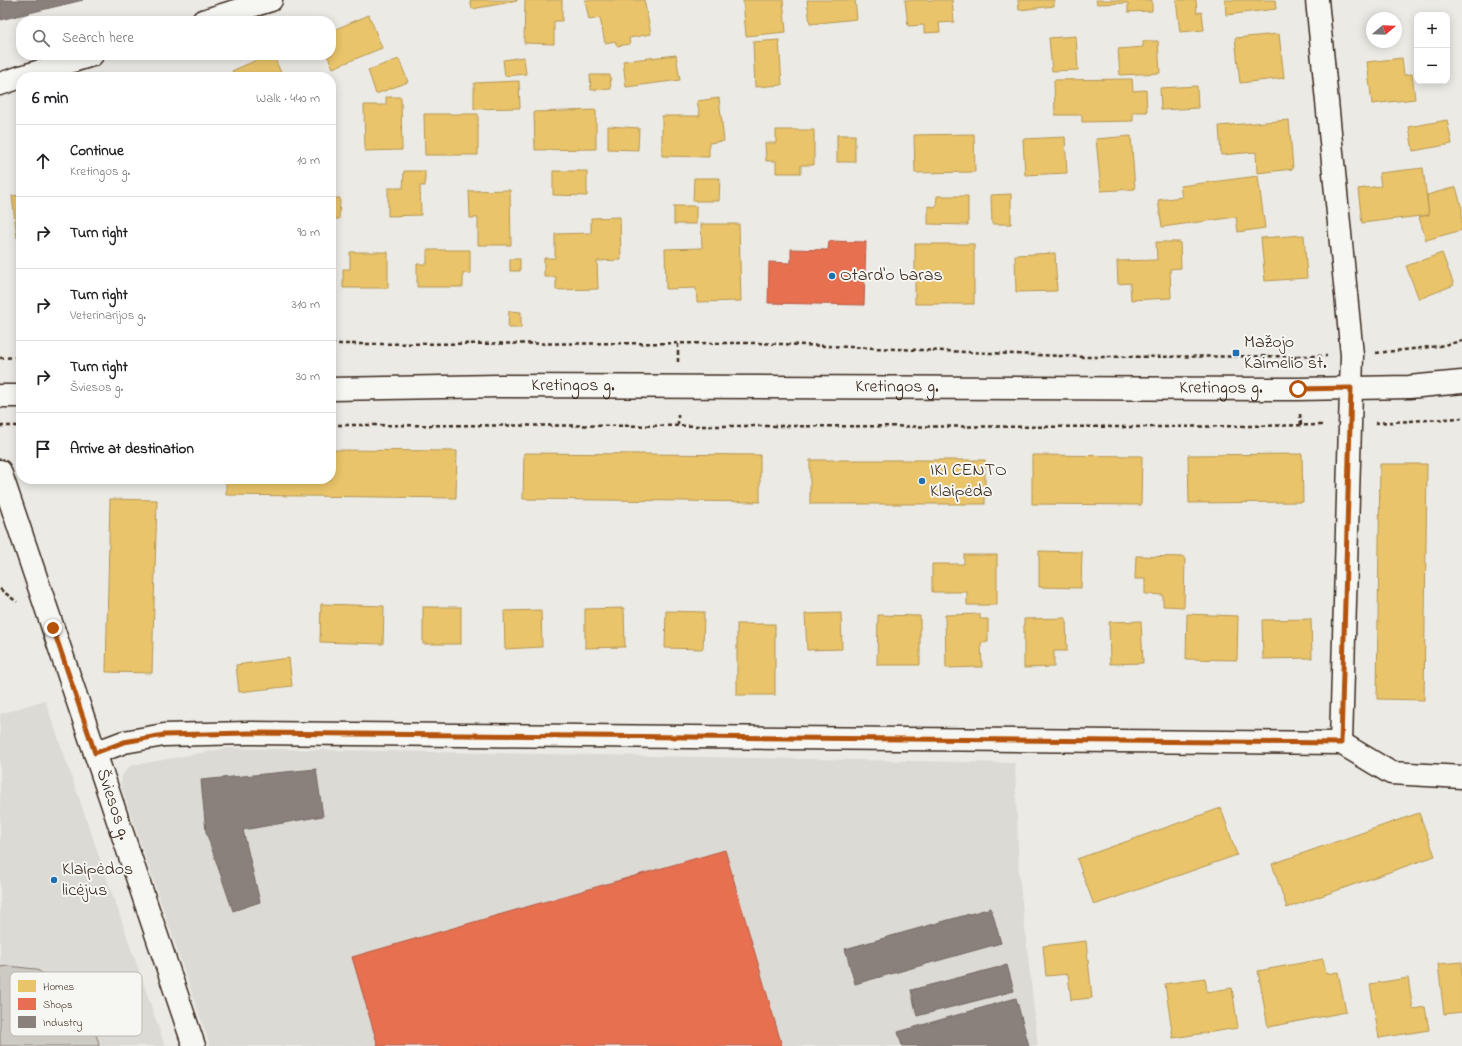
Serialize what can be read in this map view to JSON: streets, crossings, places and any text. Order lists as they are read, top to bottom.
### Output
{
  "streets": {
    "street": ["Kretingos g.", "Šviesos g."]
  },
  "places": {
    "other": ["Otard'o baras", "IKI CENTO Klaipėda", "Klaipėdos licėjus"],
    "transit": ["Mažojo Kaimelio st."]
  },
  "legend": ["Homes", "Shops", "Industry"],
  "north": "right",
  "page": {
    "map_buttons": ["+", "−"],
    "search": "Search here",
    "heading": ["6 min", "Walk · 440 m"],
    "list": [
      ["Continue", "Kretingos g.", "10 m"],
      ["Turn right", "90 m"],
      ["Turn right", "Veterinarijos g.", "310 m"],
      ["Turn right", "Šviesos g.", "30 m"],
      "Arrive at destination"
    ]
  }
}
